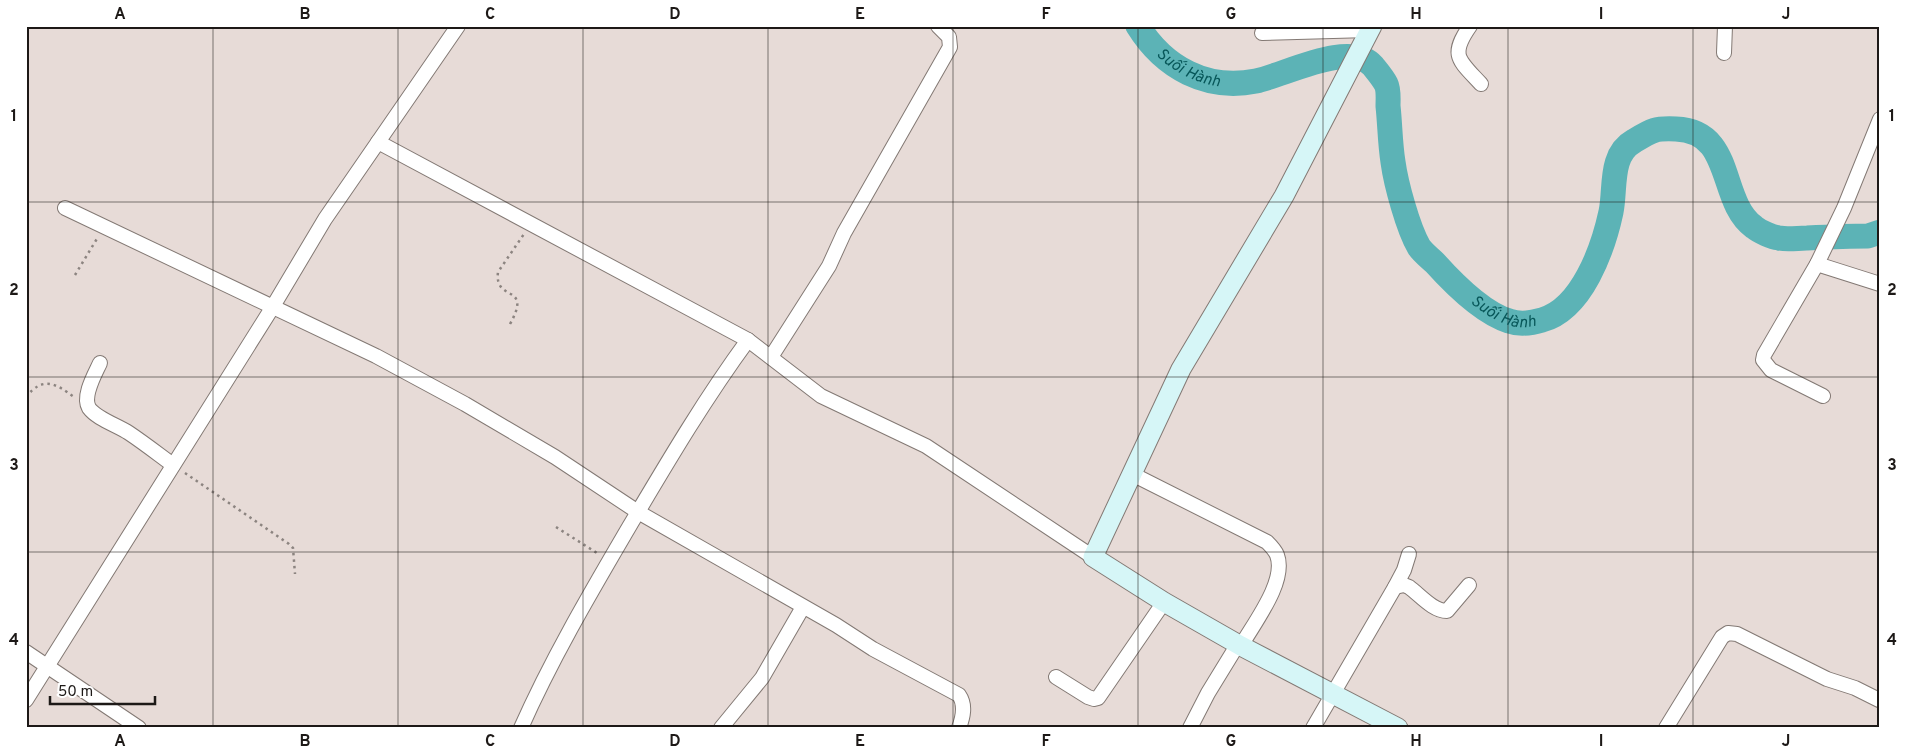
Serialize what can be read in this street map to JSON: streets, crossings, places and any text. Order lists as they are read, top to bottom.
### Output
{
  "water": ["Suối Hành"],
  "scale_bar": "50 m",
  "grid": {
    "columns": [
      "A",
      "B",
      "C",
      "D",
      "E",
      "F",
      "G",
      "H",
      "I",
      "J"
    ],
    "rows": [
      "1",
      "2",
      "3",
      "4"
    ]
  }
}
